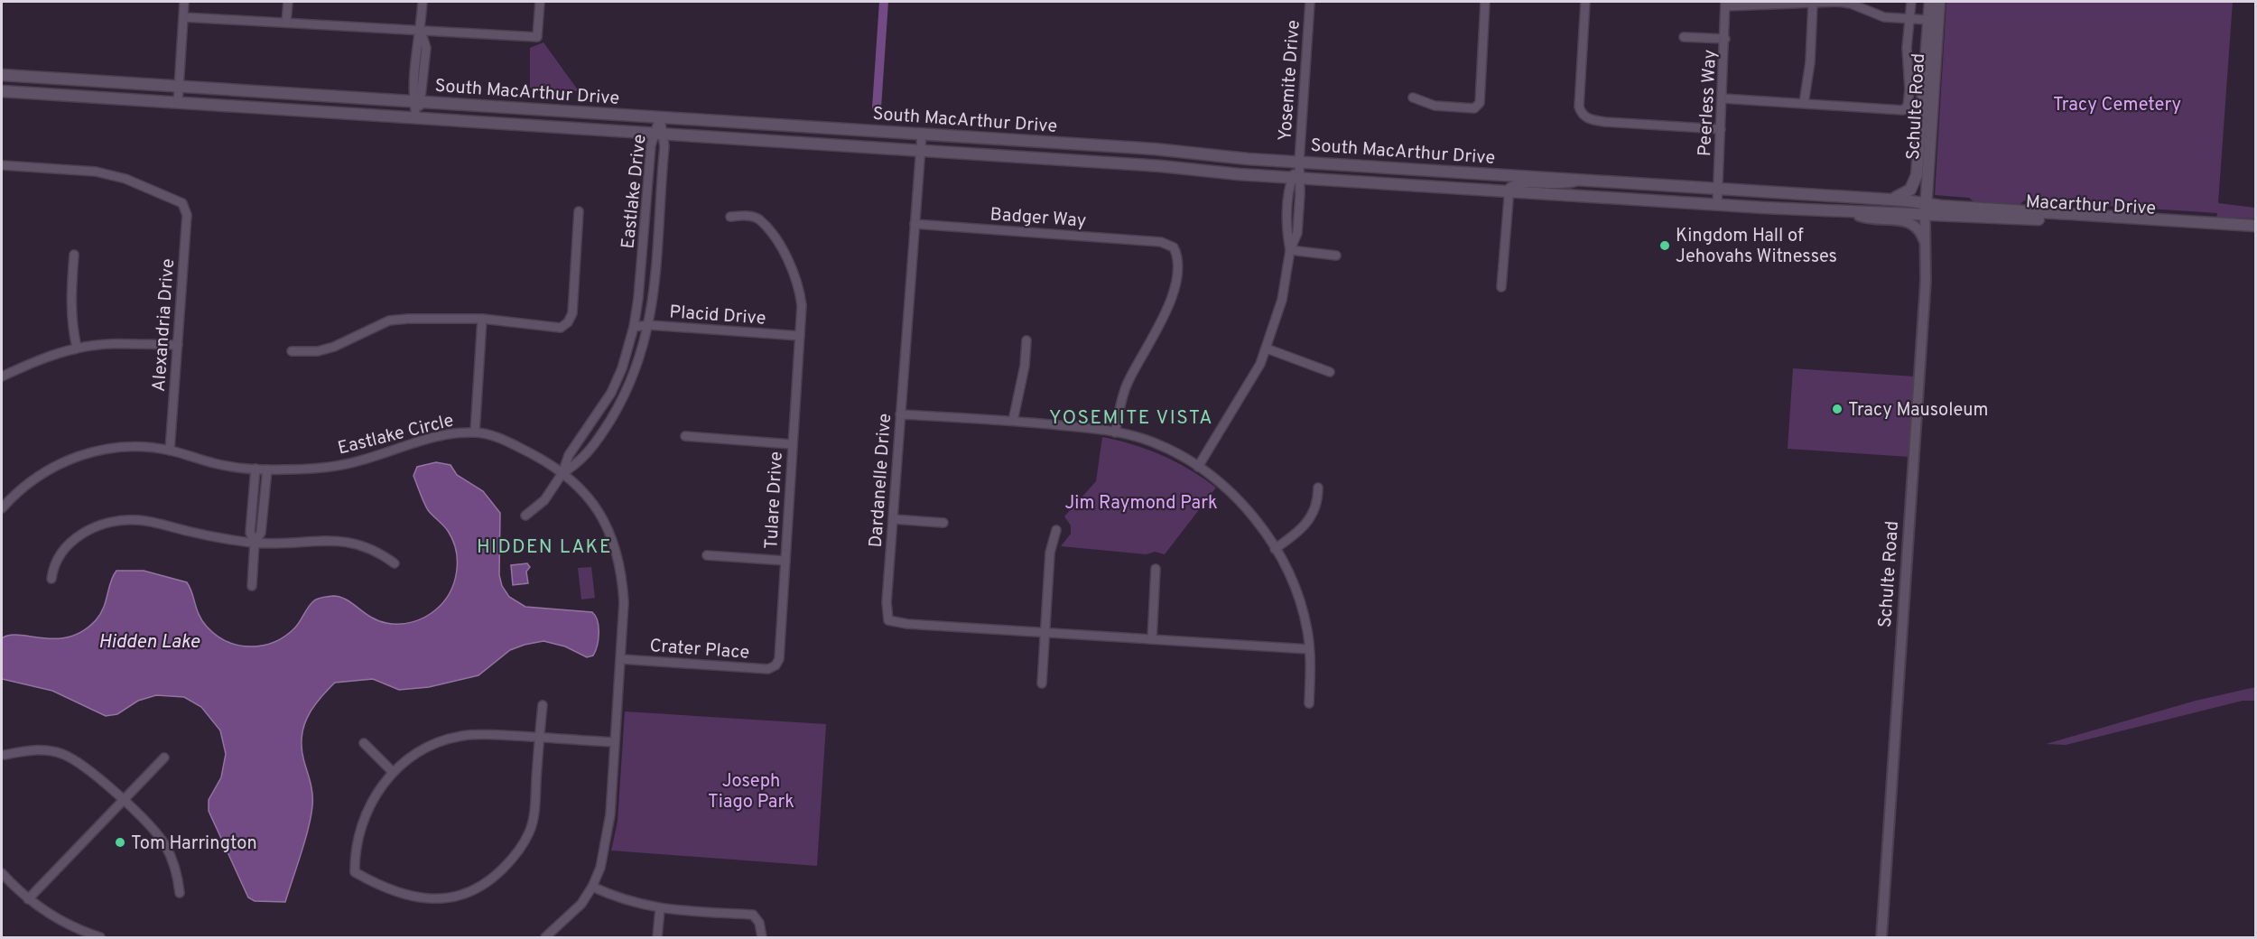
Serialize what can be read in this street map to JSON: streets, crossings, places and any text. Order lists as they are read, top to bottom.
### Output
{
  "streets": {
    "main road": ["South MacArthur Drive", "Schulte Road", "Macarthur Drive"],
    "street": [
      "Yosemite Drive",
      "Peerless Way",
      "Eastlake Drive",
      "Badger Way",
      "Placid Drive",
      "Alexandria Drive",
      "Eastlake Circle",
      "Dardanelle Drive",
      "Tulare Drive",
      "Crater Place"
    ]
  },
  "crossings": [
    ["Yosemite Drive", "South MacArthur Drive"],
    ["South MacArthur Drive", "Peerless Way"],
    ["South MacArthur Drive", "Schulte Road"],
    ["South MacArthur Drive", "Eastlake Drive"],
    ["South MacArthur Drive", "Macarthur Drive"],
    ["South MacArthur Drive", "Dardanelle Drive"],
    ["Schulte Road", "Macarthur Drive"],
    ["Eastlake Drive", "Placid Drive"],
    ["Eastlake Drive", "Eastlake Circle"],
    ["Badger Way", "Dardanelle Drive"],
    ["Placid Drive", "Tulare Drive"],
    ["Alexandria Drive", "Eastlake Circle"],
    ["Eastlake Circle", "Crater Place"],
    ["Tulare Drive", "Crater Place"]
  ],
  "districts": ["YOSEMITE VISTA", "HIDDEN LAKE"],
  "water": ["Hidden Lake"],
  "parks": ["Tracy Cemetery", "Jim Raymond Park", "Joseph Tiago Park"],
  "places": ["Kingdom Hall of Jehovahs Witnesses", "Tracy Mausoleum", "Tom Harrington"]
}
